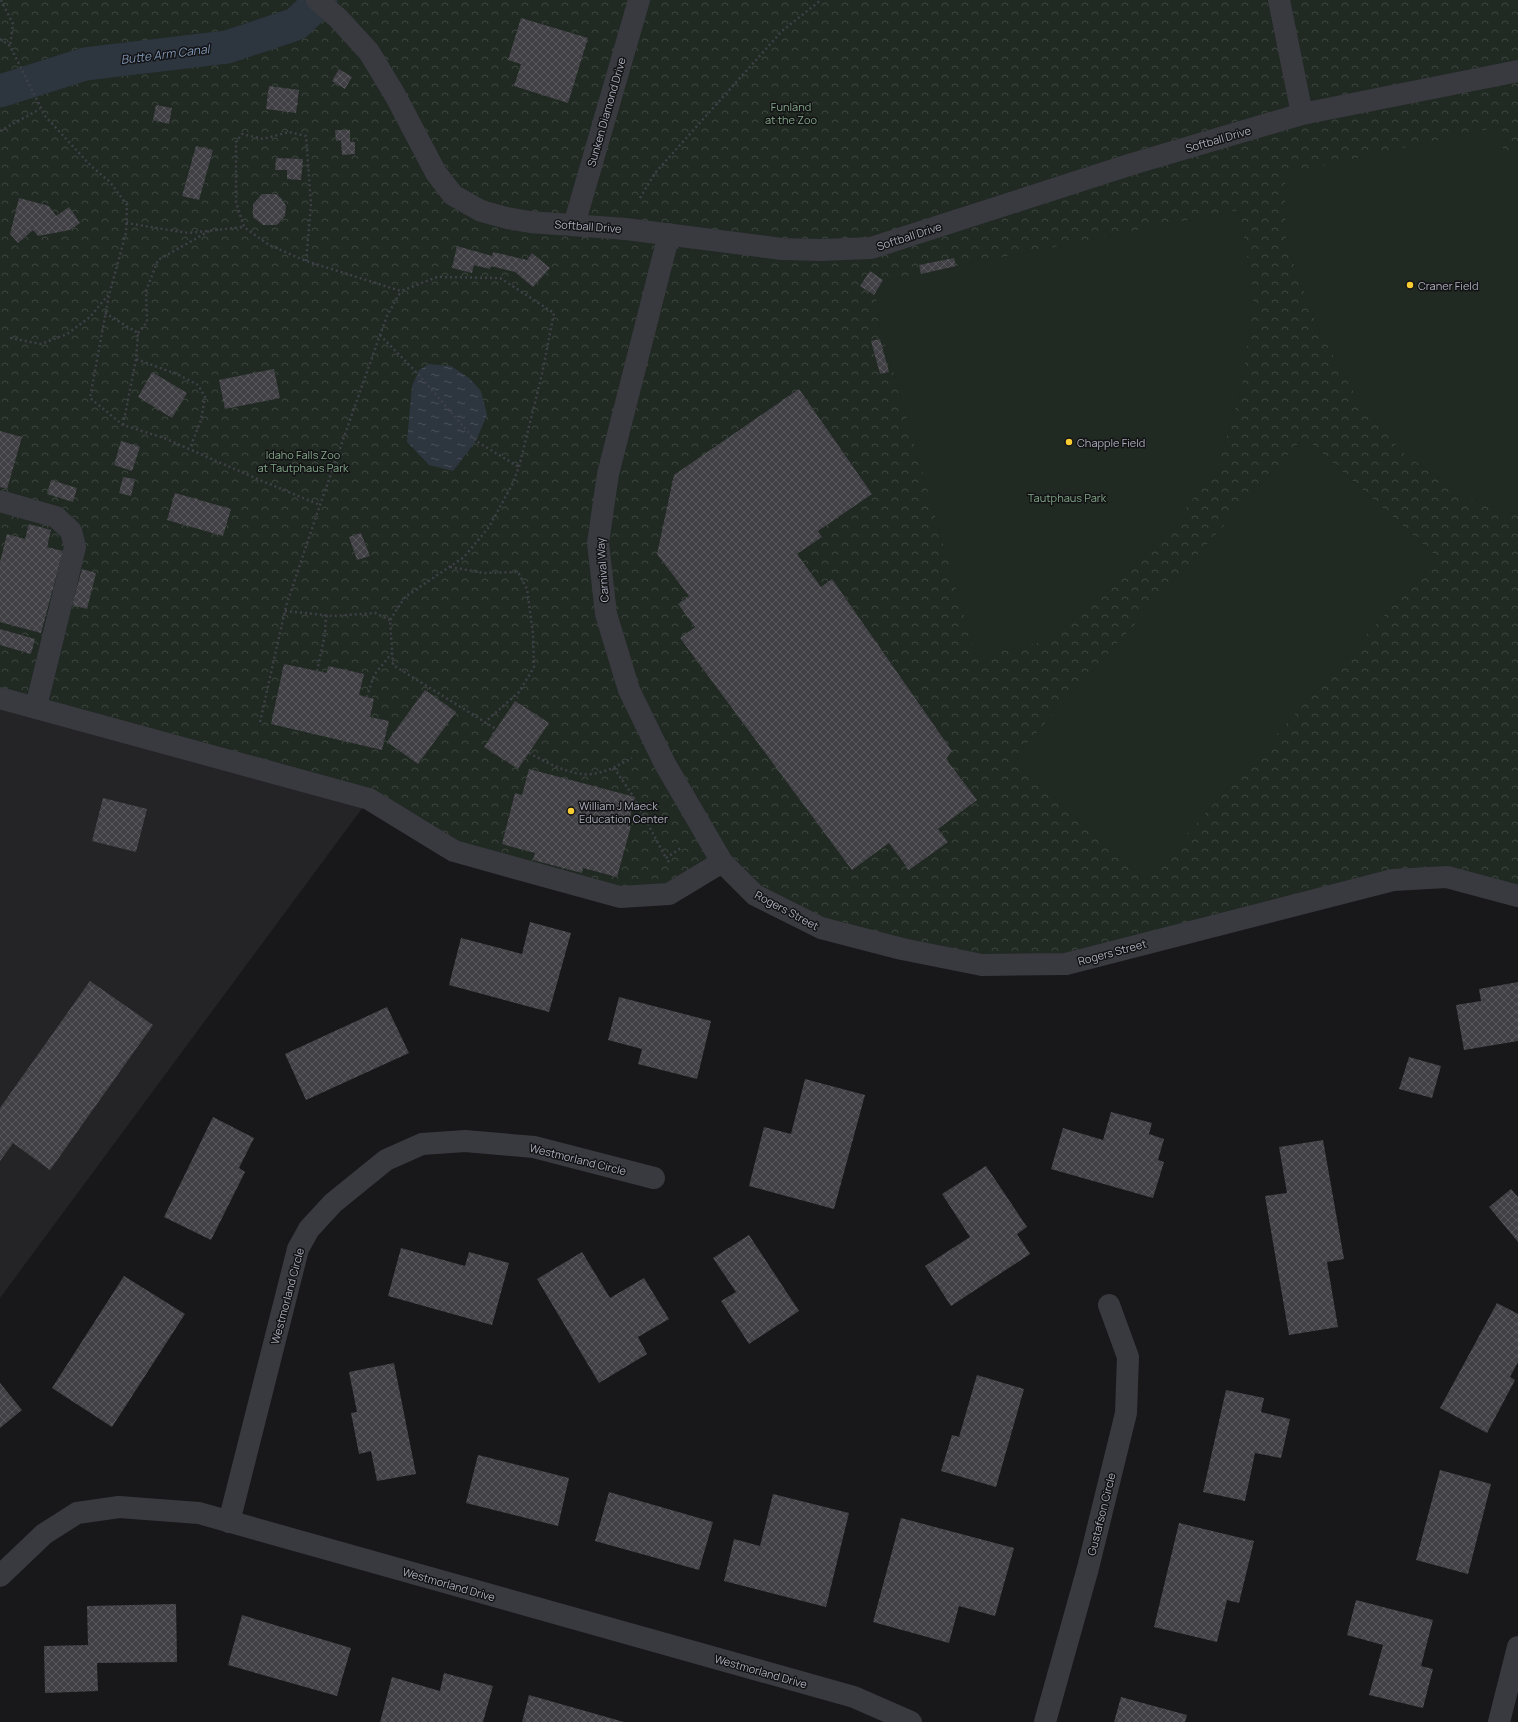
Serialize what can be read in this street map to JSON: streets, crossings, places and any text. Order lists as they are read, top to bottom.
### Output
{
  "streets": {
    "street": [
      "Sunken Diamond Drive",
      "Softball Drive",
      "Carnival Way",
      "Rogers Street",
      "Westmorland Circle",
      "Gustafson Circle",
      "Westmorland Drive"
    ]
  },
  "crossings": [
    ["Sunken Diamond Drive", "Softball Drive"],
    ["Softball Drive", "Carnival Way"],
    ["Carnival Way", "Rogers Street"],
    ["Westmorland Circle", "Westmorland Drive"]
  ],
  "water": ["Butte Arm Canal"],
  "parks": ["Funland at the Zoo", "Idaho Falls Zoo at Tautphaus Park", "Tautphaus Park"],
  "places": ["Craner Field", "Chapple Field", "William J Maeck Education Center"]
}
